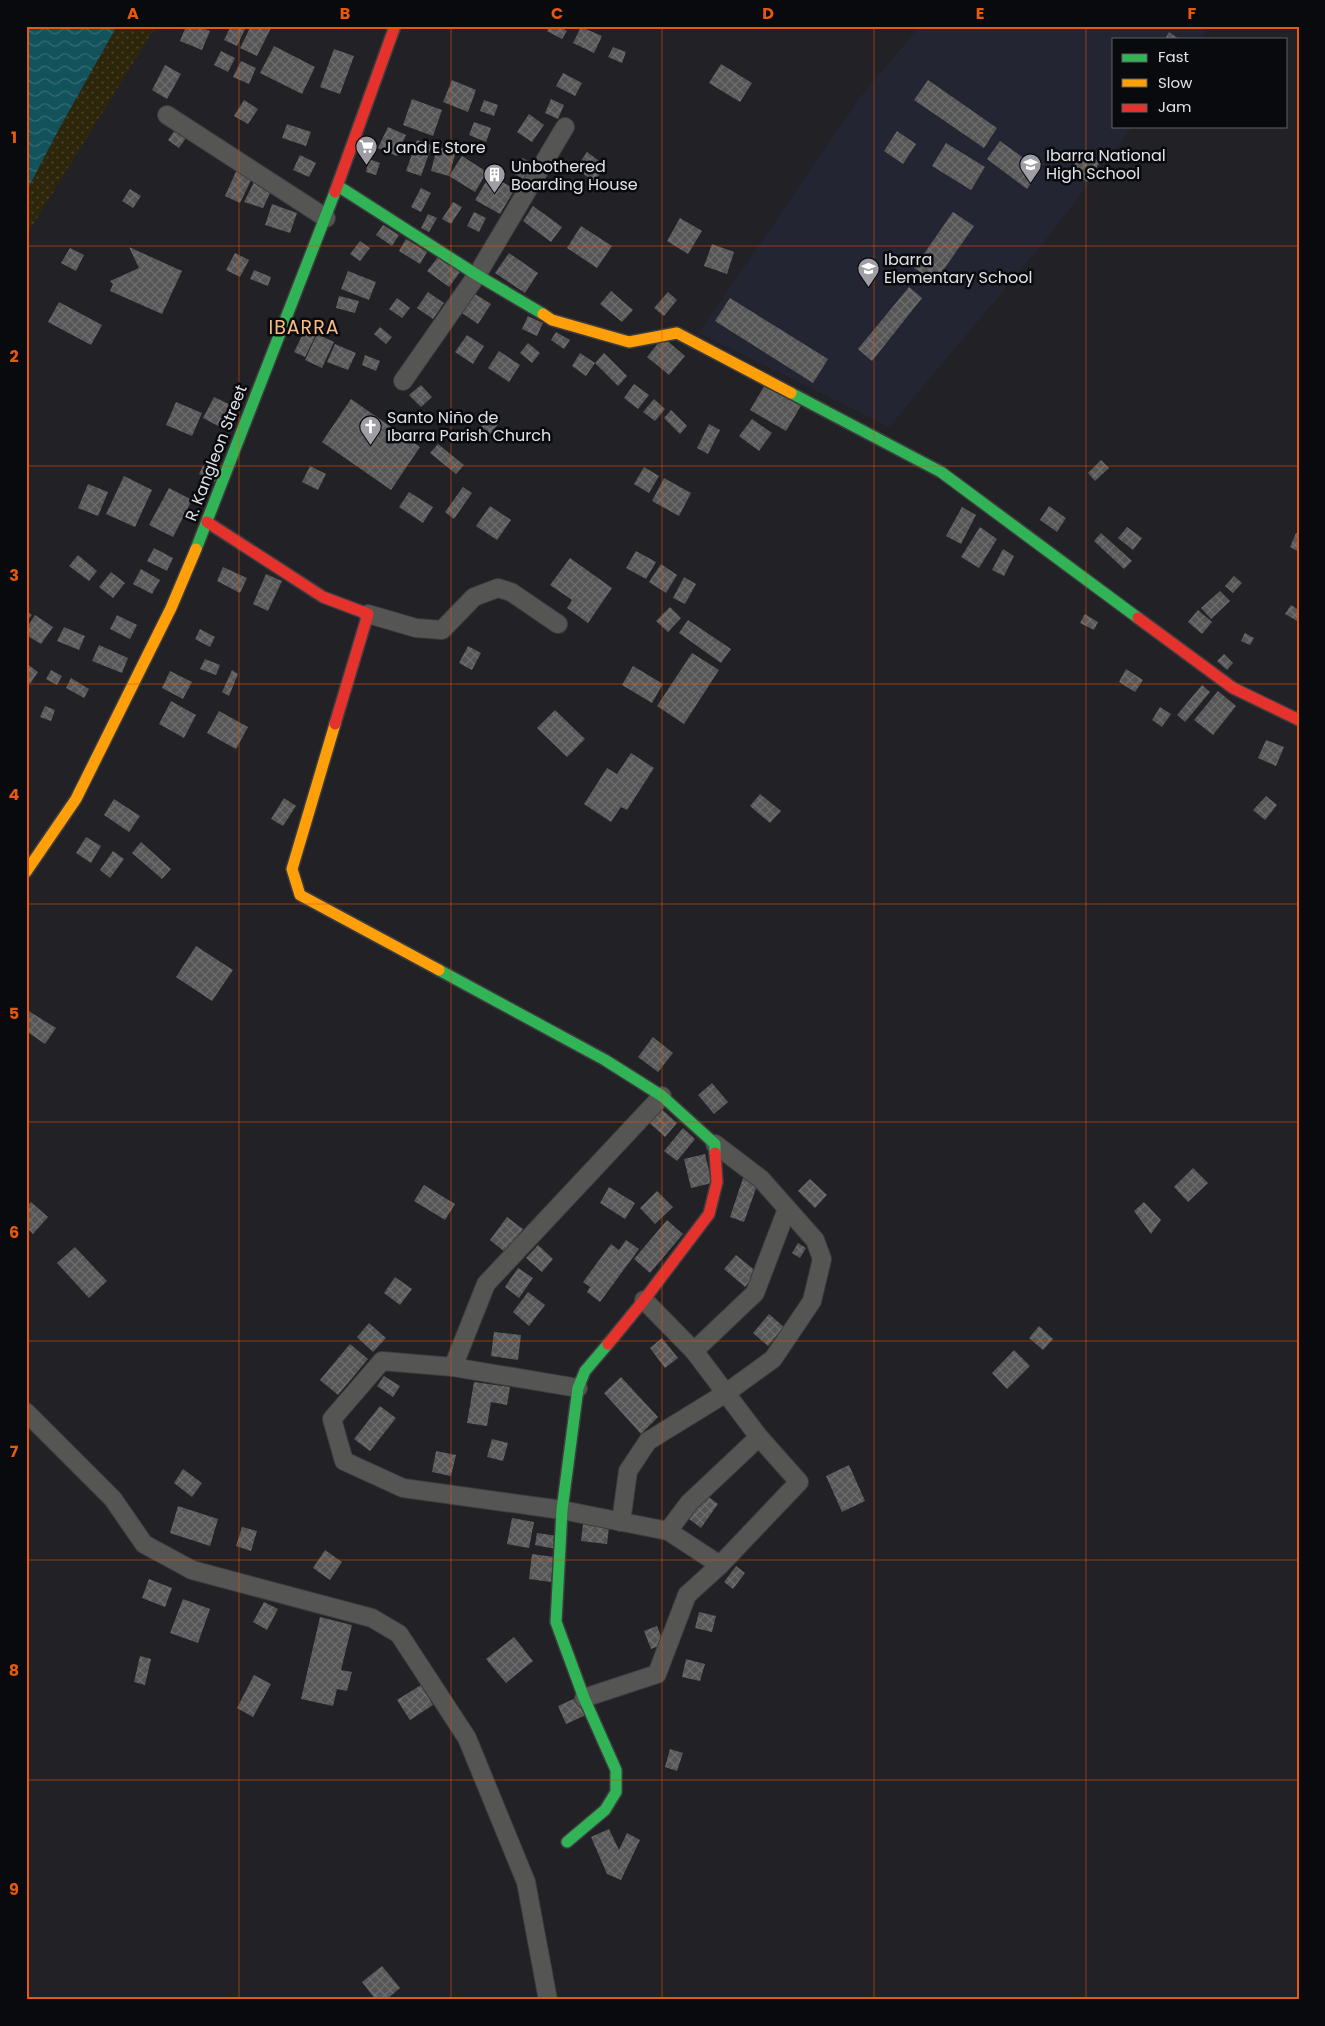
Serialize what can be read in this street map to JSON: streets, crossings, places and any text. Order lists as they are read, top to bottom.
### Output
{
  "streets": {
    "street": ["R. Kangleon Street"]
  },
  "districts": ["IBARRA"],
  "places": {
    "supermarket": ["J and E Store"],
    "school or university": ["Ibarra National High School", "Ibarra Elementary School"],
    "building": ["Unbothered Boarding House"],
    "church": ["Santo Niño de Ibarra Parish Church"]
  },
  "legend": ["Fast", "Slow", "Jam"],
  "grid": {
    "columns": [
      "A",
      "B",
      "C",
      "D",
      "E",
      "F"
    ],
    "rows": [
      "1",
      "2",
      "3",
      "4",
      "5",
      "6",
      "7",
      "8",
      "9"
    ]
  }
}
